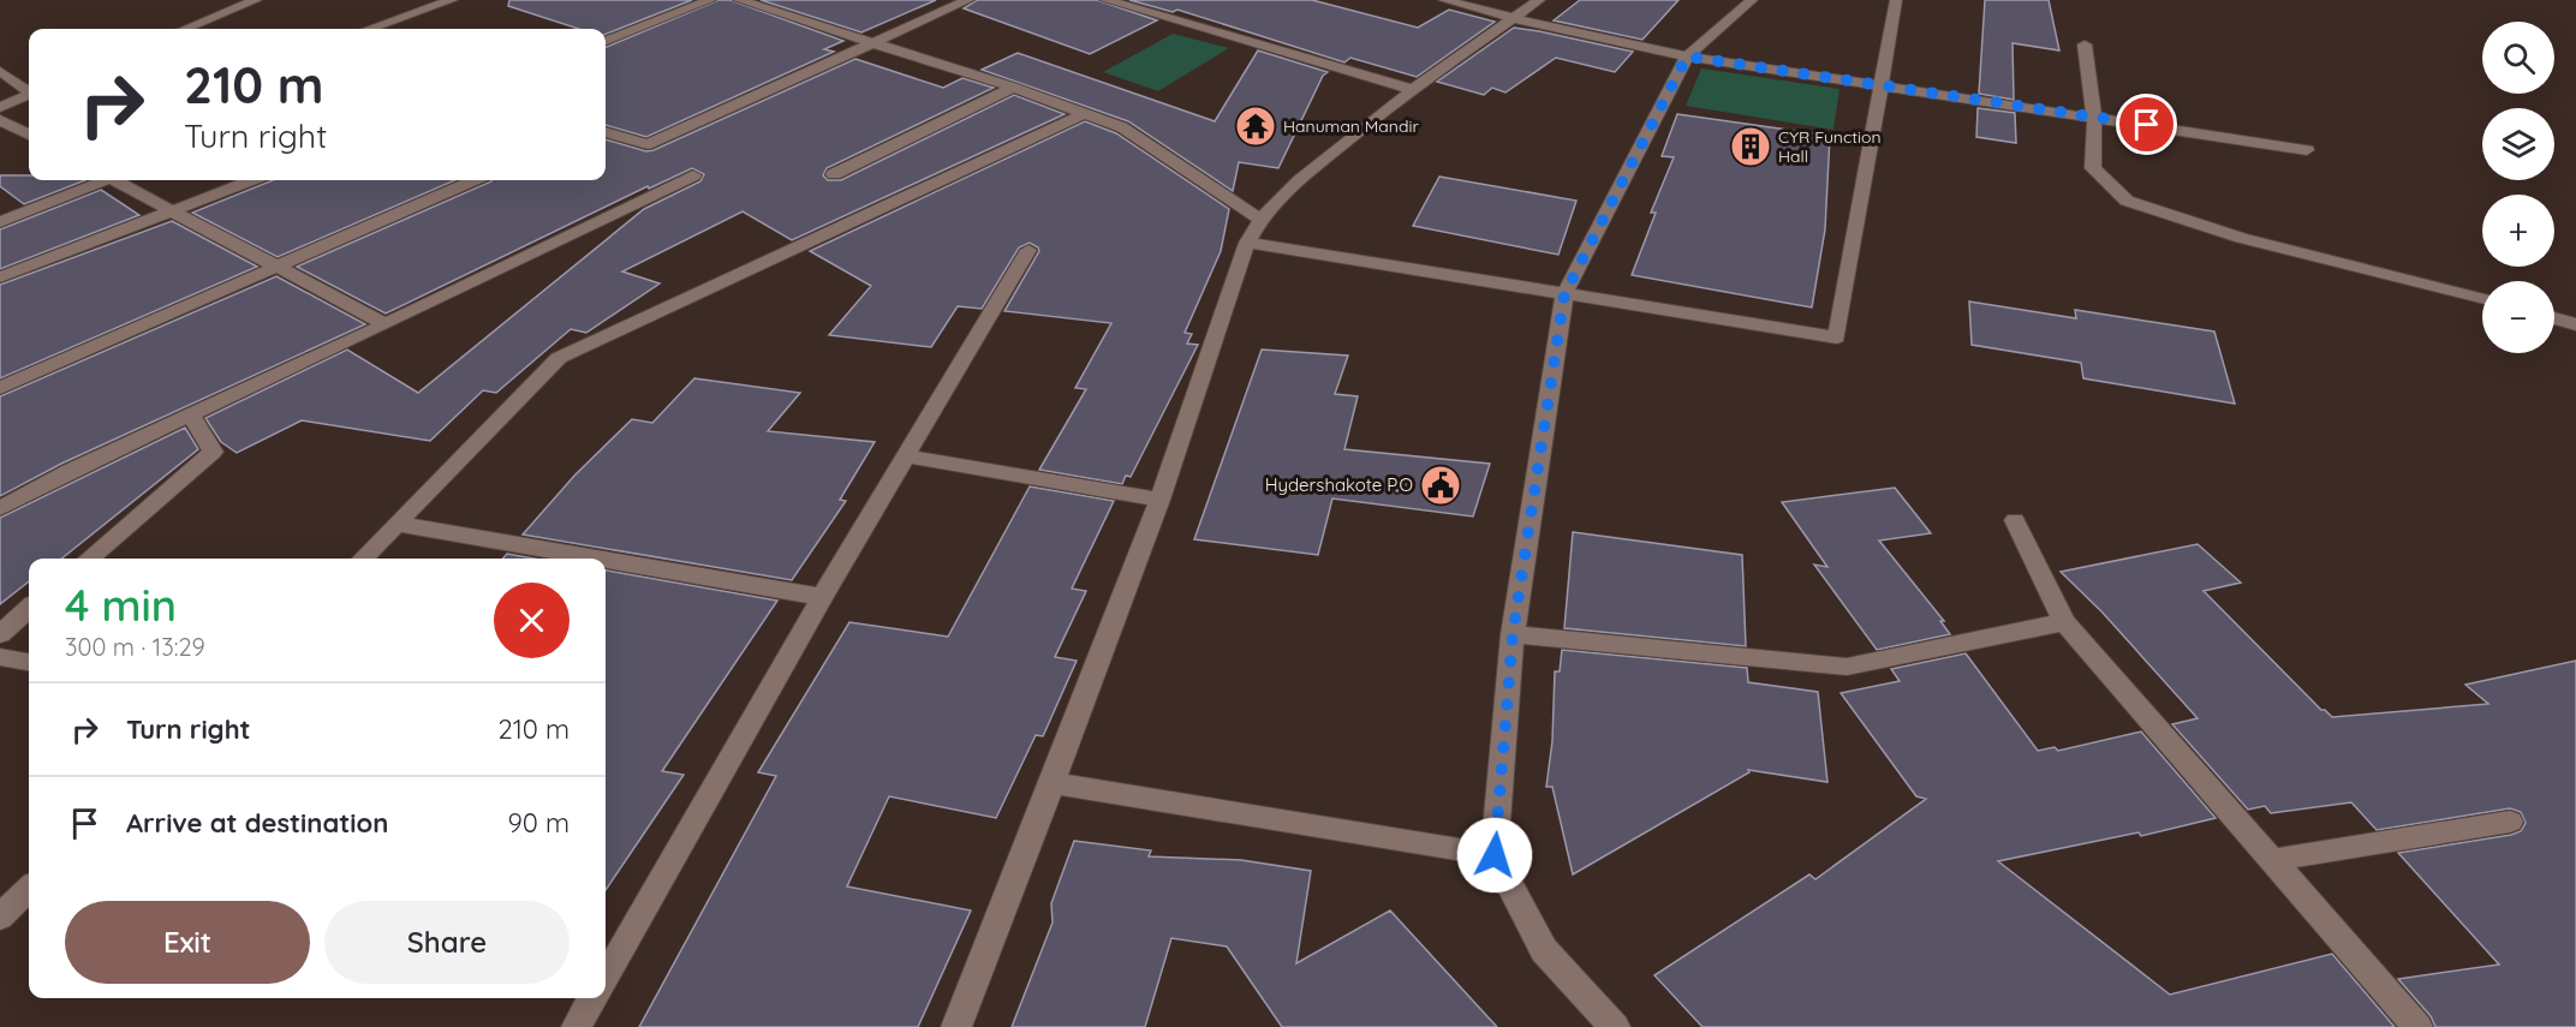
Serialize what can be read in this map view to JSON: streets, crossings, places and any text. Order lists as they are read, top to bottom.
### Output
{
  "places": {
    "temple": ["Hanuman Mandir"],
    "building": ["CYR Function Hall"],
    "public building": ["Hydershakote P.O"]
  },
  "page": {
    "map_buttons": ["+", "−"],
    "turn": ["210 m", "Turn right"],
    "heading": ["4 min", "300 m · 13:29"],
    "list": [
      {
        "name": "Turn right",
        "value": "210 m"
      },
      {
        "name": "Arrive at destination",
        "value": "90 m"
      }
    ],
    "buttons": ["Exit", "Share"]
  }
}
